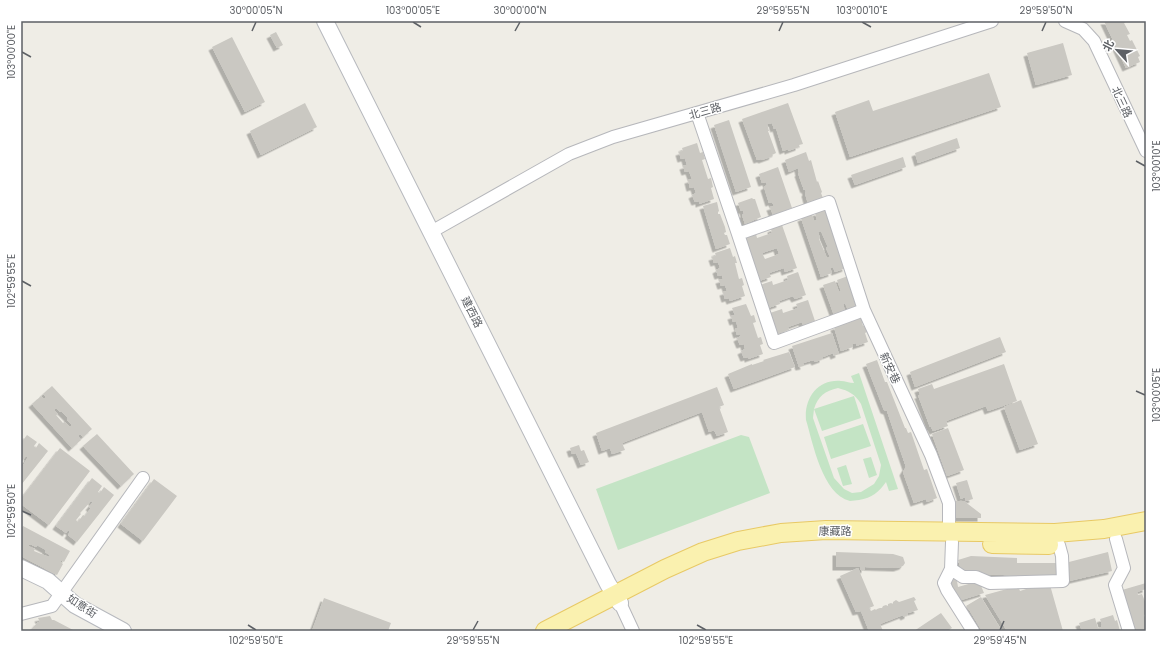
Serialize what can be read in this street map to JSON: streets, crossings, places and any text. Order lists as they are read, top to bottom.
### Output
{
  "streets": {
    "main road": ["康藏路"],
    "street": [
      "北三路",
      "建西路",
      "新安巷",
      "如意街"
    ]
  },
  "crossings": [
    ["北三路", "建西路"],
    ["建西路", "康藏路"],
    ["新安巷", "康藏路"]
  ],
  "north": "top left",
  "coordinates": [
    "30°00'05\"N",
    "103°00'05\"E",
    "30°00'00\"N",
    "29°59'55\"N",
    "103°00'10\"E",
    "29°59'50\"N",
    "103°00'00\"E",
    "102°59'55\"E",
    "102°59'50\"E",
    "29°59'45\"N"
  ]
}
